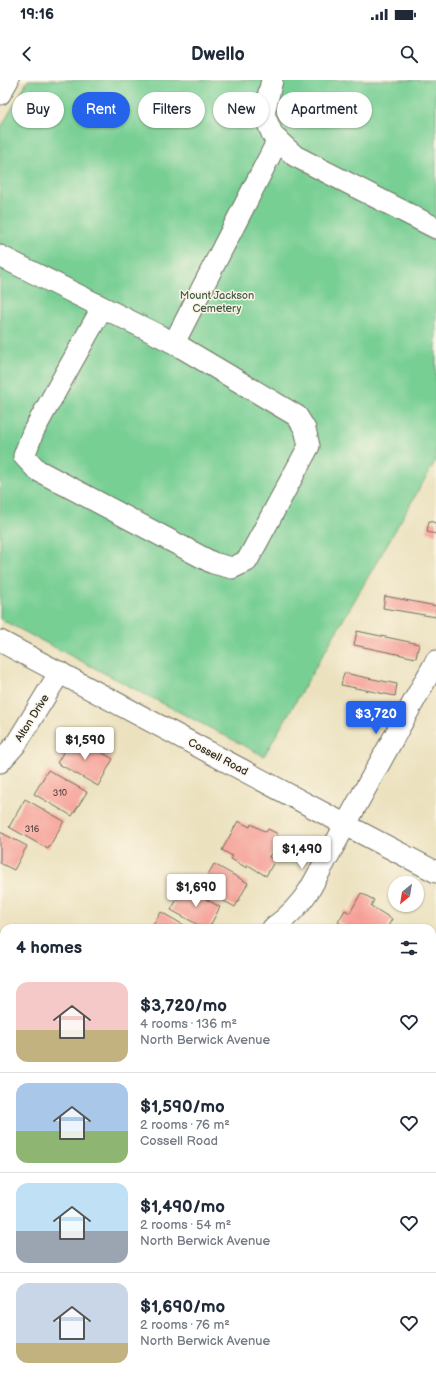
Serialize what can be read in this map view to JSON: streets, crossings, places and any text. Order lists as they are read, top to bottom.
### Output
{
  "streets": {
    "street": ["Alton Drive", "Cossell Road"]
  },
  "crossings": [
    ["Alton Drive", "Cossell Road"]
  ],
  "parks": ["Mount Jackson Cemetery"],
  "house_numbers": ["310", "316"],
  "north": "bottom left",
  "page": {
    "status": "19:16",
    "header": "Dwello",
    "chip": [
      "Buy",
      "Rent",
      "Filters",
      "New",
      "Apartment"
    ],
    "price": [
      "$3,720",
      "$1,590",
      "$1,490",
      "$1,690"
    ],
    "heading": "4 homes",
    "list": [
      {
        "name": "$3,720/mo",
        "note": "4 rooms · 136 m² · North Berwick Avenue"
      },
      {
        "name": "$1,590/mo",
        "note": "2 rooms · 76 m² · Cossell Road"
      },
      {
        "name": "$1,490/mo",
        "note": "2 rooms · 54 m² · North Berwick Avenue"
      },
      {
        "name": "$1,690/mo",
        "note": "2 rooms · 76 m² · North Berwick Avenue"
      }
    ]
  }
}
